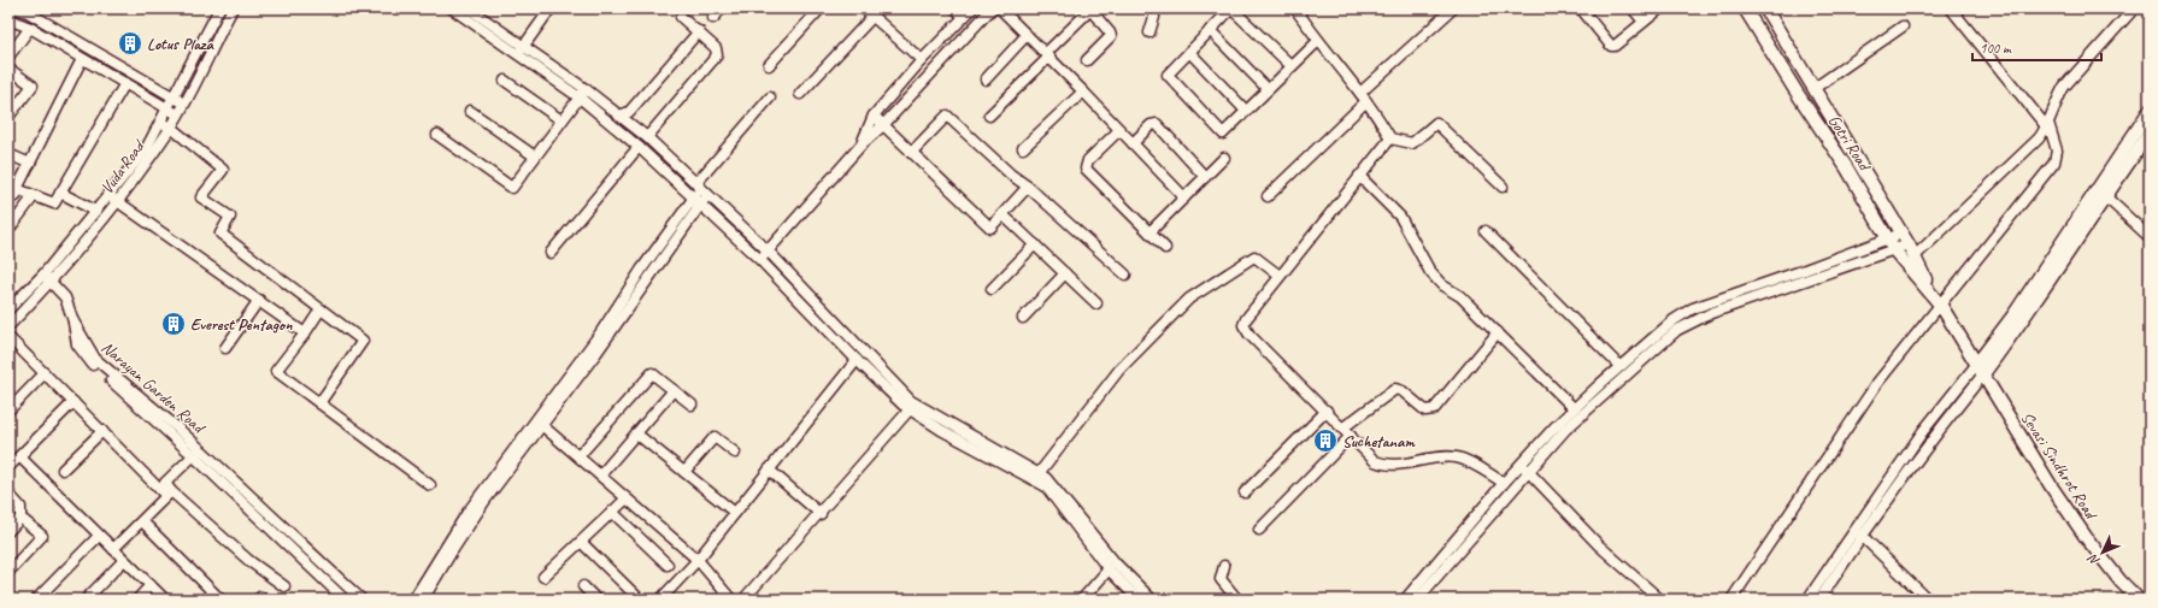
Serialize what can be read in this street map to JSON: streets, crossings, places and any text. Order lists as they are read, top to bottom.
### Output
{
  "streets": {
    "main road": ["Gotri Road", "Sevasi Sindhrot Road"],
    "street": ["Vuda Road", "Narayan Garden Road"]
  },
  "crossings": [
    ["Gotri Road", "Sevasi Sindhrot Road"],
    ["Vuda Road", "Narayan Garden Road"]
  ],
  "places": {
    "building": ["Lotus Plaza", "Everest Pentagon", "Suchetanam"]
  },
  "scale_bar": "100 m",
  "north": "bottom left"
}
